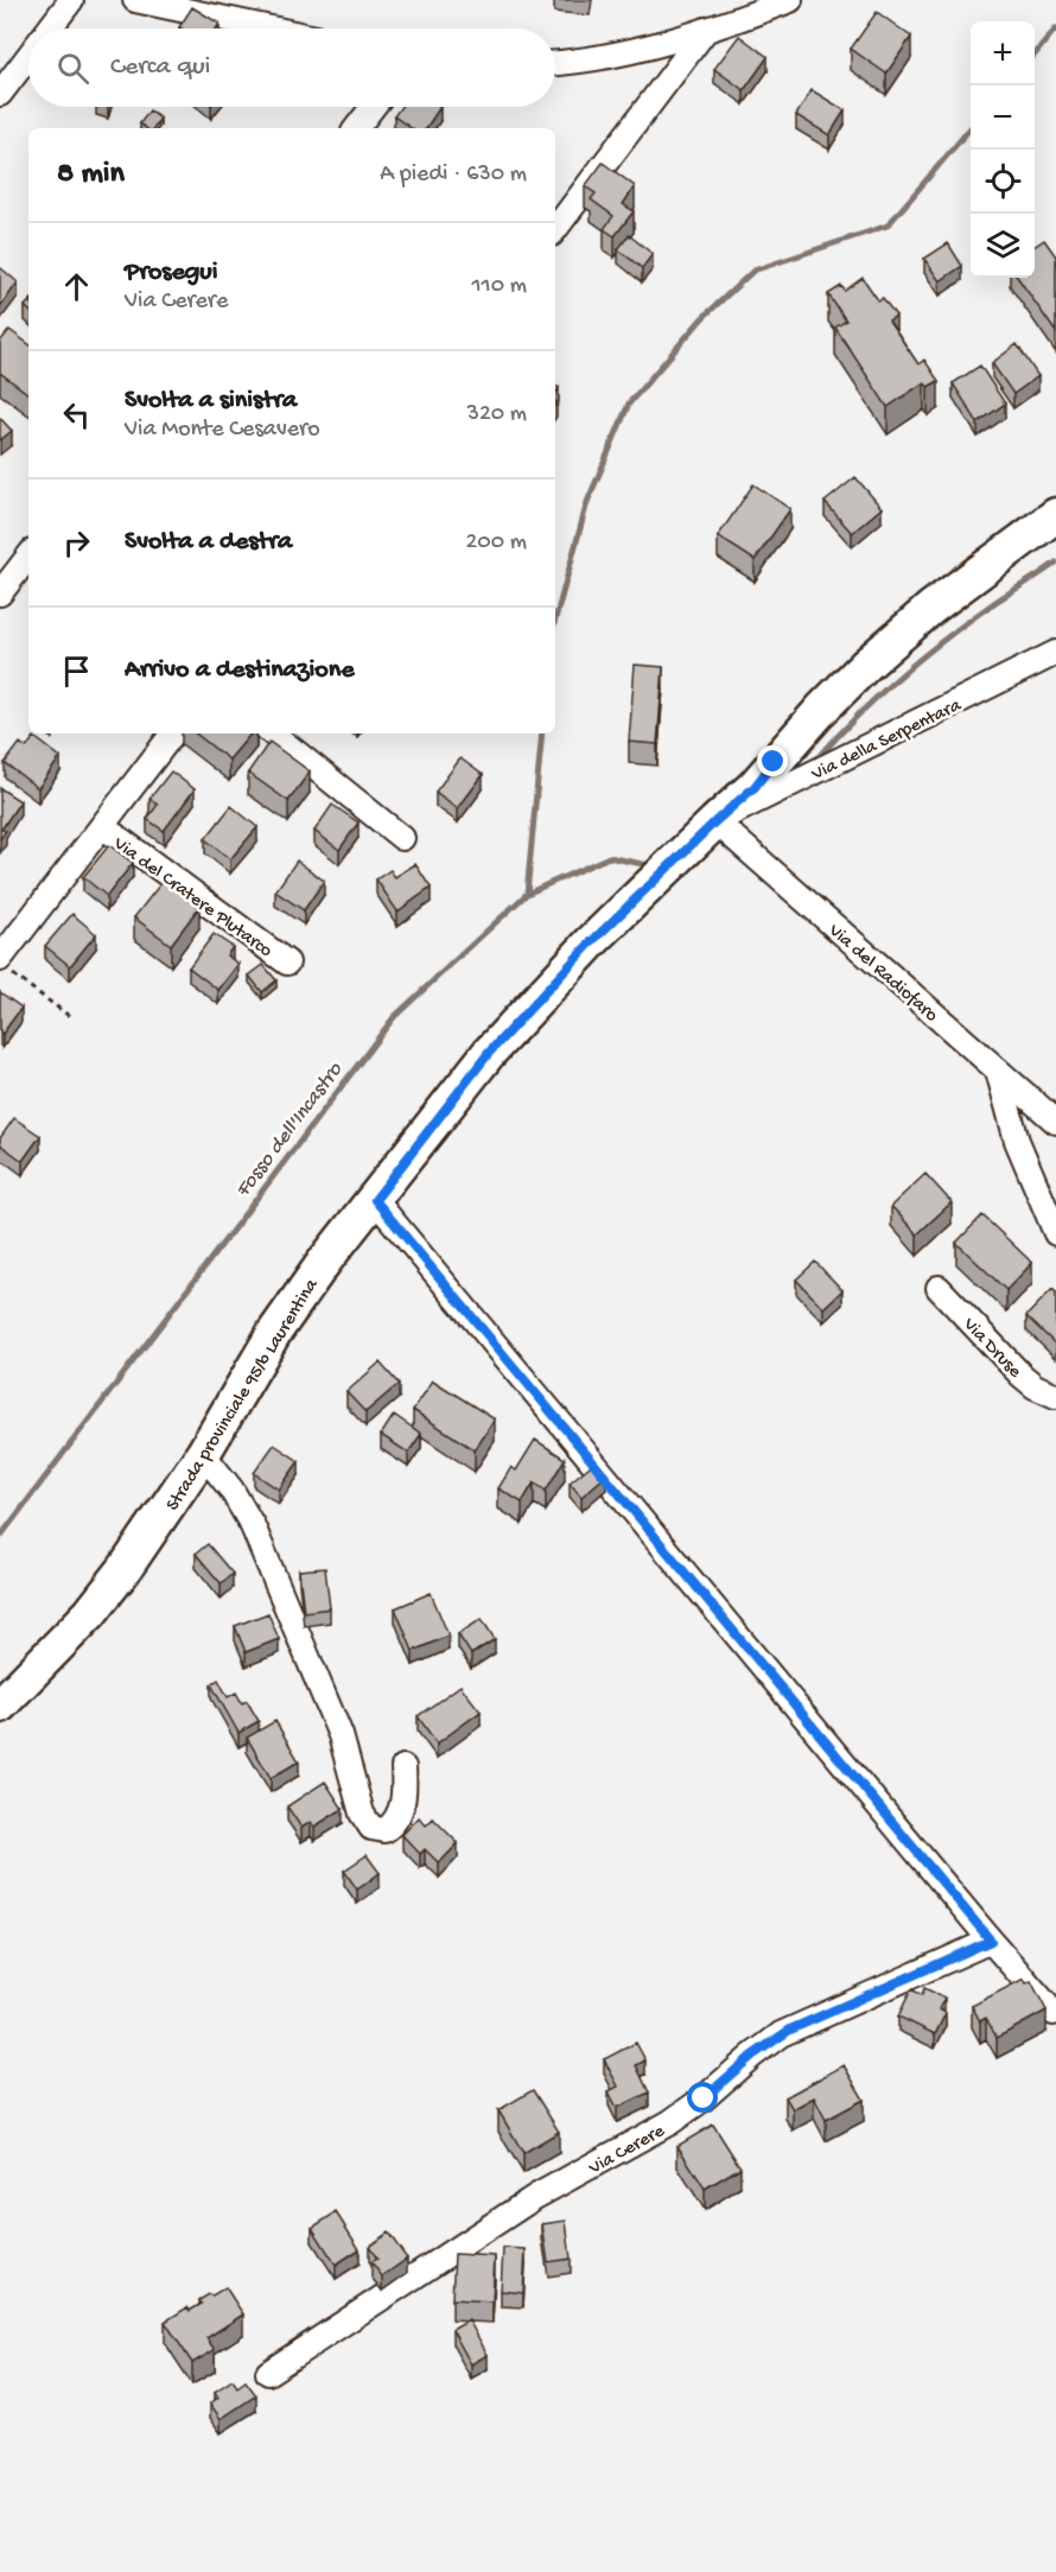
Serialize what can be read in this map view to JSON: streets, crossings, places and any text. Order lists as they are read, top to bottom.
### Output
{
  "streets": {
    "main road": ["Strada provinciale 95/b Laurentina"],
    "street": [
      "Via della Serpentara",
      "Via del Cratere Plutarco",
      "Via del Radiofaro",
      "Via Druse",
      "Via Cerere"
    ]
  },
  "crossings": [
    ["Via della Serpentara", "Via del Radiofaro"],
    ["Via della Serpentara", "Strada provinciale 95/b Laurentina"],
    ["Via del Radiofaro", "Strada provinciale 95/b Laurentina"]
  ],
  "water": ["Fosso dell'Incastro"],
  "page": {
    "map_buttons": ["+", "−"],
    "search": "Cerca qui",
    "heading": ["8 min", "A piedi · 630 m"],
    "list": [
      ["Prosegui", "Via Cerere", "110 m"],
      ["Svolta a sinistra", "Via Monte Cesavero", "320 m"],
      ["Svolta a destra", "200 m"],
      "Arrivo a destinazione"
    ]
  }
}
